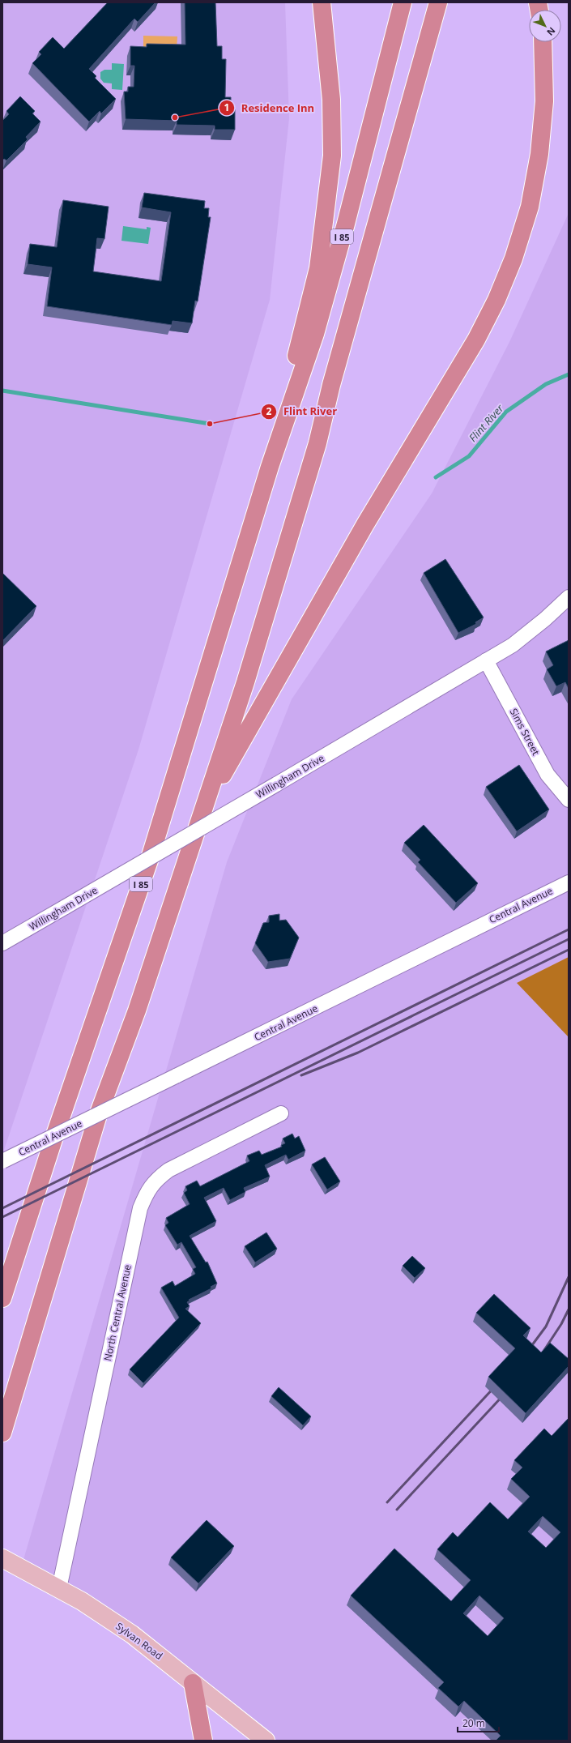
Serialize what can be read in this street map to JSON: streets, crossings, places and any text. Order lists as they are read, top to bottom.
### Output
{
  "streets": {
    "highway": ["I 85"],
    "main road": ["Sylvan Road"],
    "street": [
      "Sims Street",
      "Willingham Drive",
      "Central Avenue",
      "North Central Avenue"
    ]
  },
  "crossings": [
    ["Sims Street", "Willingham Drive"],
    ["North Central Avenue", "Sylvan Road"]
  ],
  "water": ["Flint River"],
  "places": ["Residence Inn", "Flint River"],
  "scale_bar": "20 m",
  "north": "bottom right"
}
